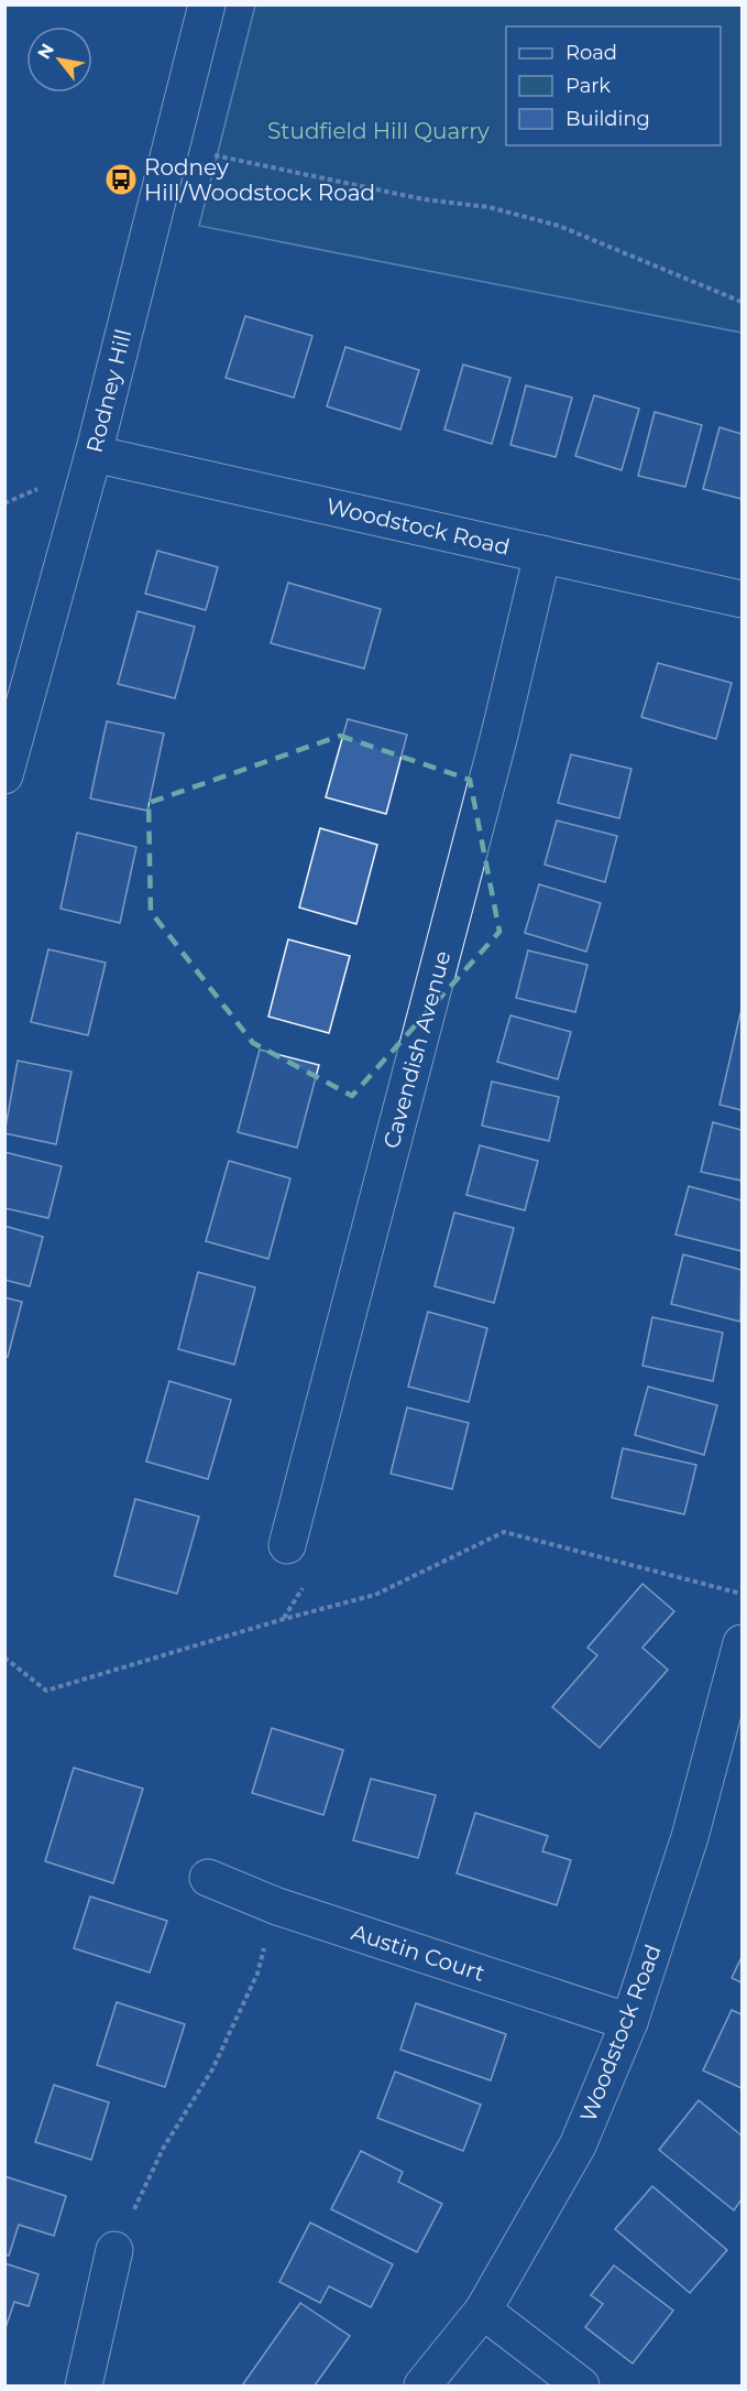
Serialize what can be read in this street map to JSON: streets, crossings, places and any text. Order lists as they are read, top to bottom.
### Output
{
  "streets": {
    "street": [
      "Rodney Hill",
      "Woodstock Road",
      "Cavendish Avenue",
      "Austin Court"
    ]
  },
  "crossings": [
    ["Rodney Hill", "Woodstock Road"],
    ["Woodstock Road", "Cavendish Avenue"],
    ["Woodstock Road", "Austin Court"]
  ],
  "parks": ["Studfield Hill Quarry"],
  "places": {
    "bus stop": ["Rodney Hill/Woodstock Road"]
  },
  "legend": ["Road", "Park", "Building"],
  "north": "top left"
}
